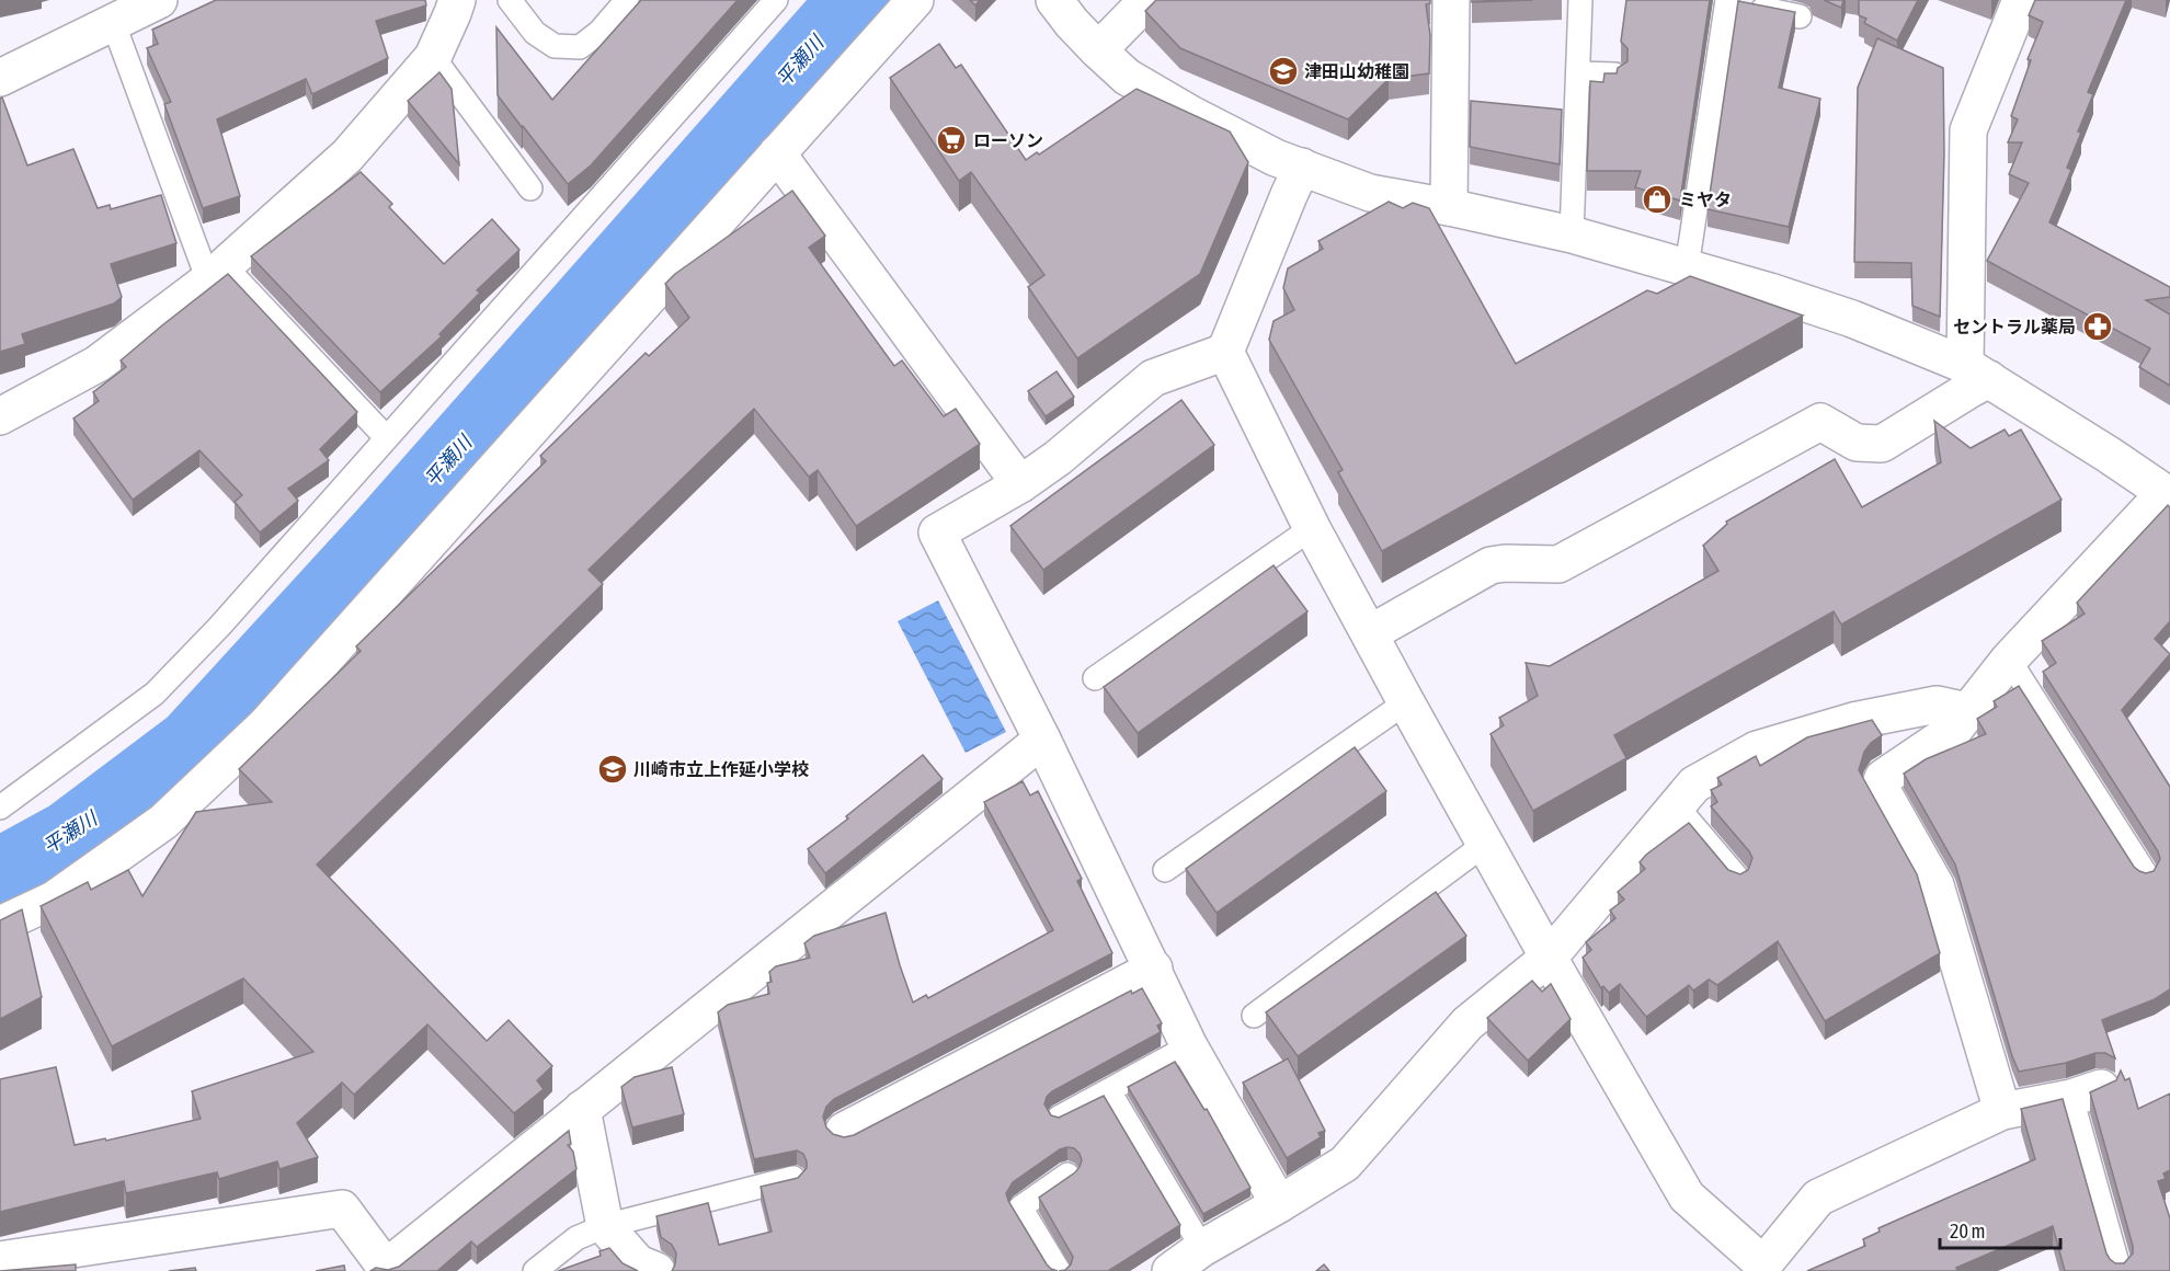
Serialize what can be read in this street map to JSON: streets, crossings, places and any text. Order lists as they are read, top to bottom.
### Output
{
  "water": ["平瀬川"],
  "places": {
    "school or university": ["津田山幼稚園", "川崎市立上作延小学校"],
    "supermarket": ["ローソン"],
    "shop": ["ミヤタ"],
    "pharmacy": ["セントラル薬局"]
  },
  "scale_bar": "20 m"
}
